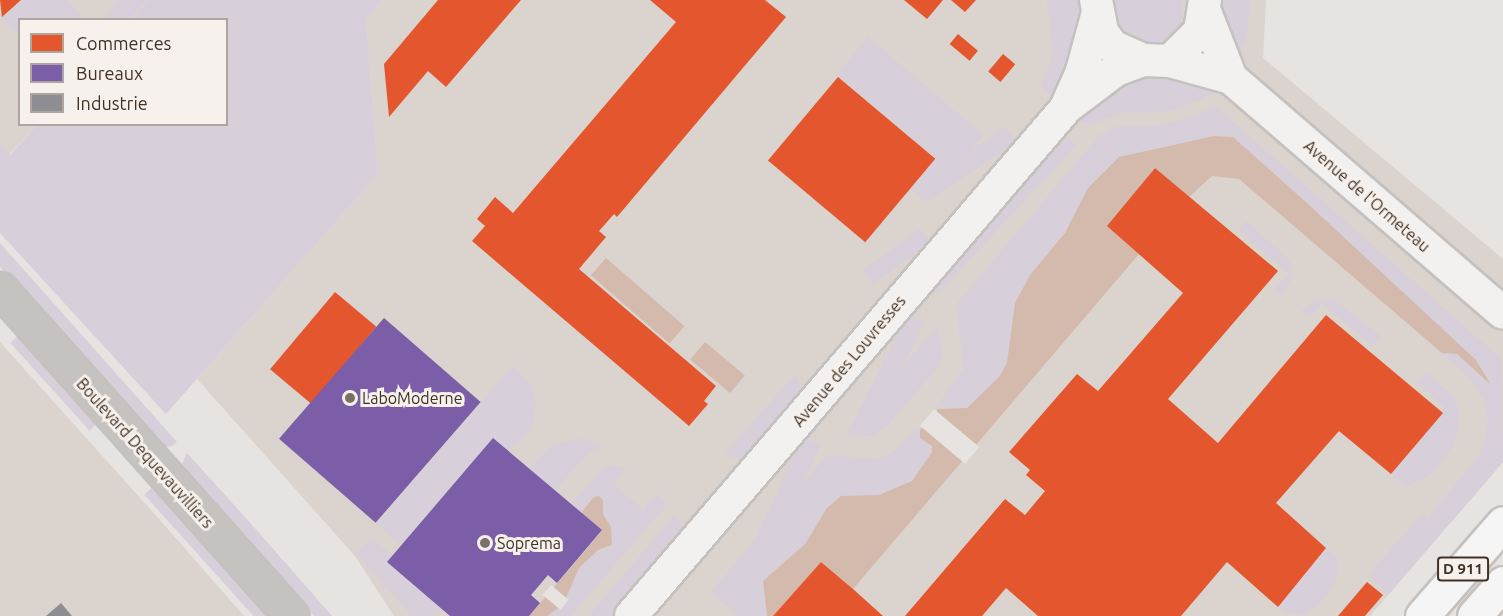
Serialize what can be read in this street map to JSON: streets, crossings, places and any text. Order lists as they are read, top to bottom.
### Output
{
  "streets": {
    "main road": ["Boulevard Dequevauvilliers", "D 911"],
    "street": ["Avenue de l'Ormeteau", "Avenue des Louvresses"]
  },
  "crossings": [
    ["Avenue de l'Ormeteau", "Avenue des Louvresses"]
  ],
  "places": ["LaboModerne", "Soprema"],
  "legend": ["Commerces", "Bureaux", "Industrie"]
}
